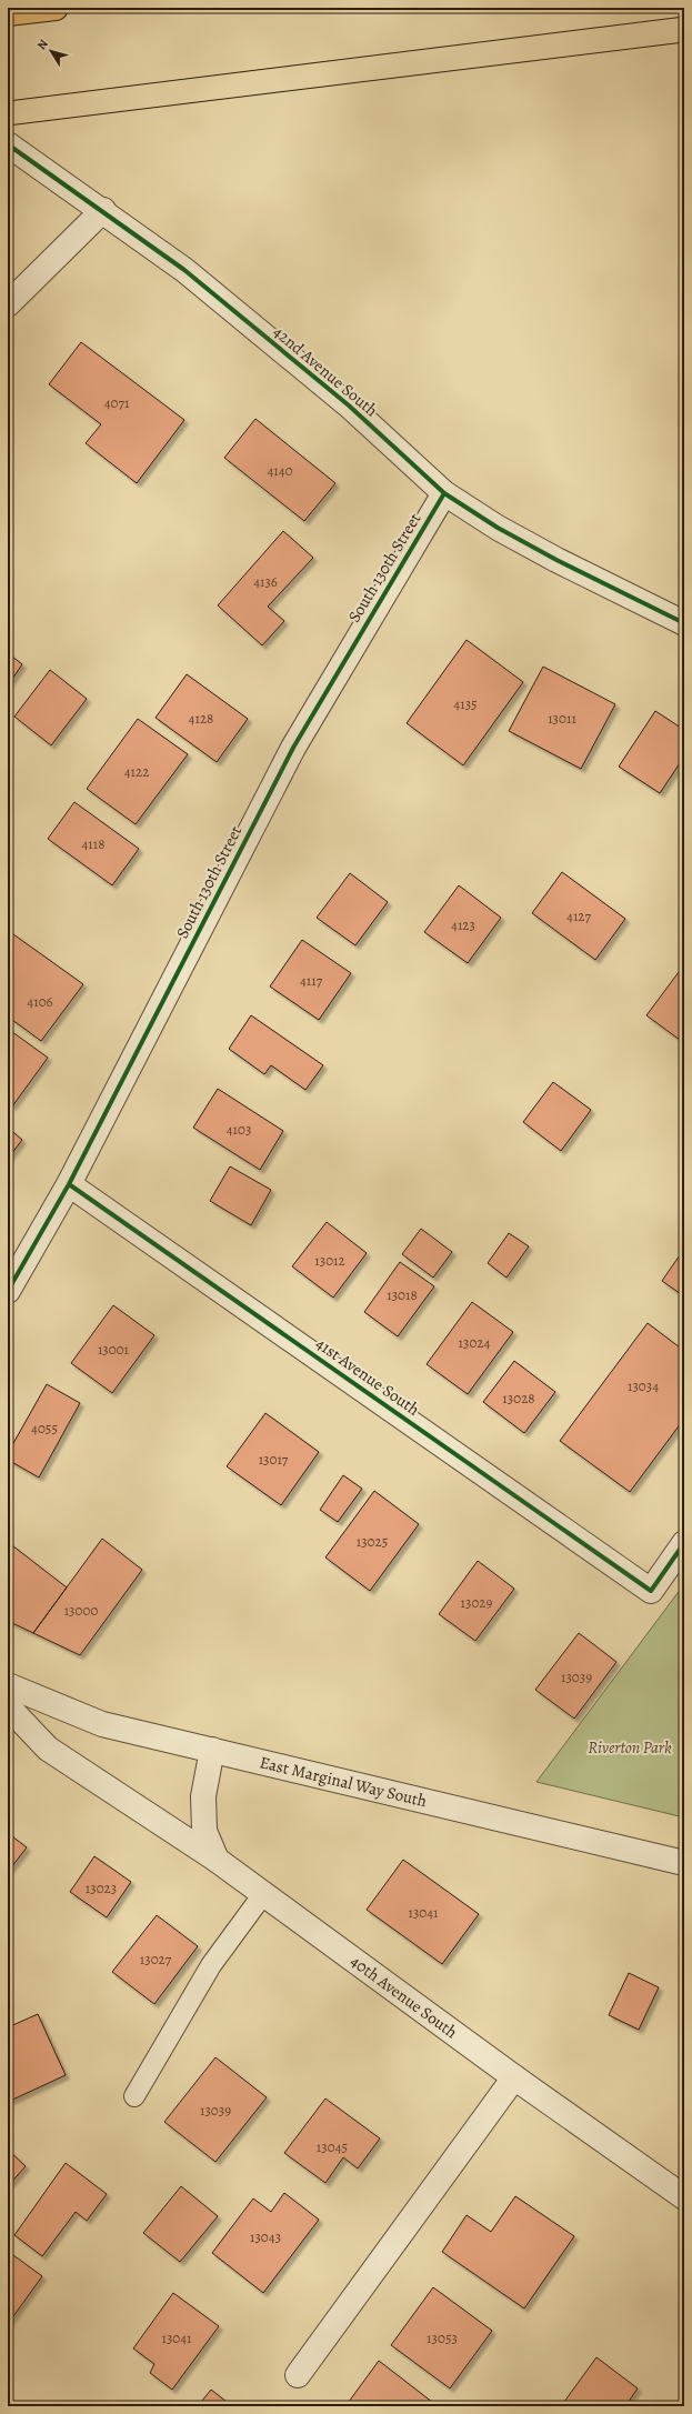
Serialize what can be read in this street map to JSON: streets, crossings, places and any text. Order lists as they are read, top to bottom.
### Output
{
  "streets": {
    "street": [
      "42nd Avenue South",
      "South 130th Street",
      "41st Avenue South",
      "East Marginal Way South",
      "40th Avenue South"
    ]
  },
  "crossings": [
    ["42nd Avenue South", "South 130th Street"],
    ["South 130th Street", "41st Avenue South"]
  ],
  "parks": ["Riverton Park"],
  "house_numbers": [
    "4071",
    "4140",
    "4136",
    "4135",
    "4128",
    "13011",
    "4122",
    "4118",
    "4127",
    "4123",
    "4117",
    "4106",
    "4103",
    "13012",
    "13018",
    "13024",
    "13001",
    "13034",
    "13028",
    "4055",
    "13017",
    "13025",
    "13029",
    "13000",
    "13039",
    "13023",
    "13041",
    "13027",
    "13039",
    "13045",
    "13043",
    "13041",
    "13053"
  ],
  "north": "top left"
}
